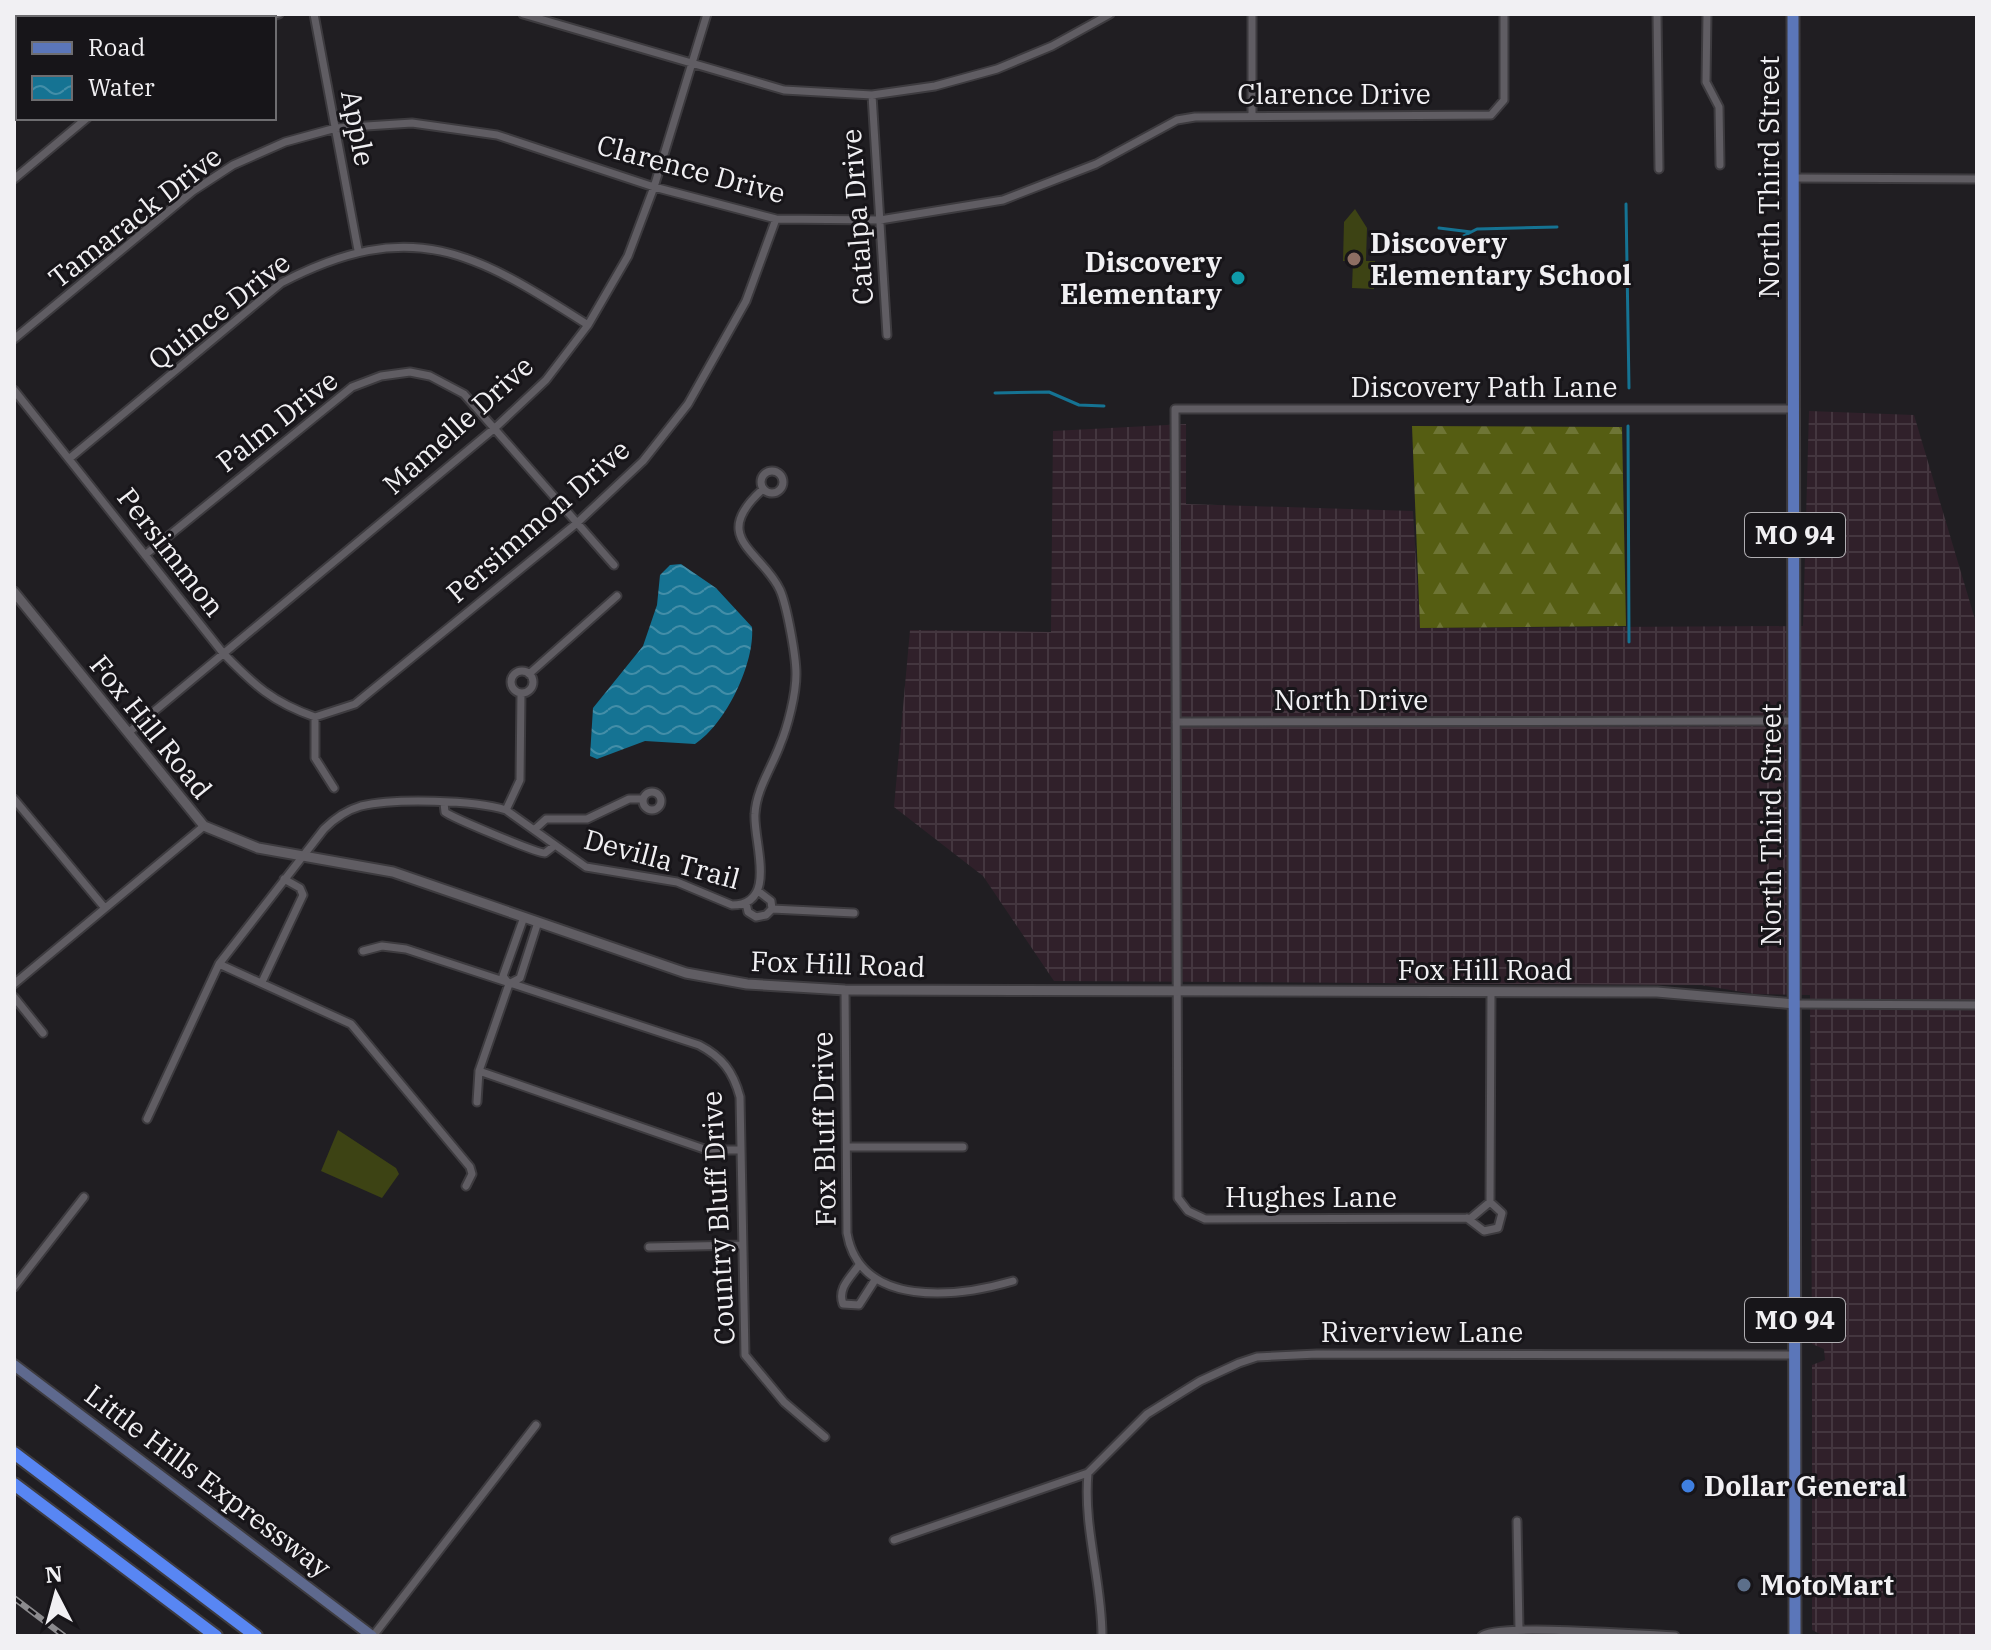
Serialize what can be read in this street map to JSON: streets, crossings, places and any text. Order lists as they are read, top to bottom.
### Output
{
  "streets": {
    "main road": ["North Third Street", "MO 94", "Little Hills Expressway"],
    "street": [
      "Clarence Drive",
      "Apple",
      "Tamarack Drive",
      "Catalpa Drive",
      "Quince Drive",
      "Discovery Path Lane",
      "Palm Drive",
      "Mamelle Drive",
      "Persimmon Drive",
      "Persimmon",
      "North Drive",
      "Fox Hill Road",
      "Devilla Trail",
      "Fox Bluff Drive",
      "Hughes Lane",
      "Country Bluff Drive",
      "Riverview Lane"
    ]
  },
  "crossings": [
    ["Clarence Drive", "Apple"],
    ["Clarence Drive", "Tamarack Drive"],
    ["Clarence Drive", "Catalpa Drive"],
    ["Clarence Drive", "Mamelle Drive"],
    ["Clarence Drive", "Persimmon Drive"],
    ["Apple", "Tamarack Drive"],
    ["Apple", "Quince Drive"],
    ["North Third Street", "Discovery Path Lane"],
    ["North Third Street", "North Drive"],
    ["North Third Street", "Fox Hill Road"],
    ["North Third Street", "Riverview Lane"],
    ["Quince Drive", "Mamelle Drive"],
    ["Quince Drive", "Persimmon"],
    ["Discovery Path Lane", "North Drive"],
    ["Palm Drive", "Mamelle Drive"],
    ["Palm Drive", "Persimmon Drive"],
    ["Palm Drive", "Persimmon"],
    ["Mamelle Drive", "Persimmon"],
    ["Mamelle Drive", "Fox Hill Road"],
    ["Persimmon Drive", "Persimmon"],
    ["Fox Hill Road", "Devilla Trail"],
    ["Fox Hill Road", "Fox Bluff Drive"],
    ["Fox Hill Road", "Hughes Lane"]
  ],
  "places": [
    "Discovery Elementary School",
    "Discovery Elementary",
    "Dollar General",
    "MotoMart"
  ],
  "legend": ["Road", "Water"],
  "north": "top"
}
